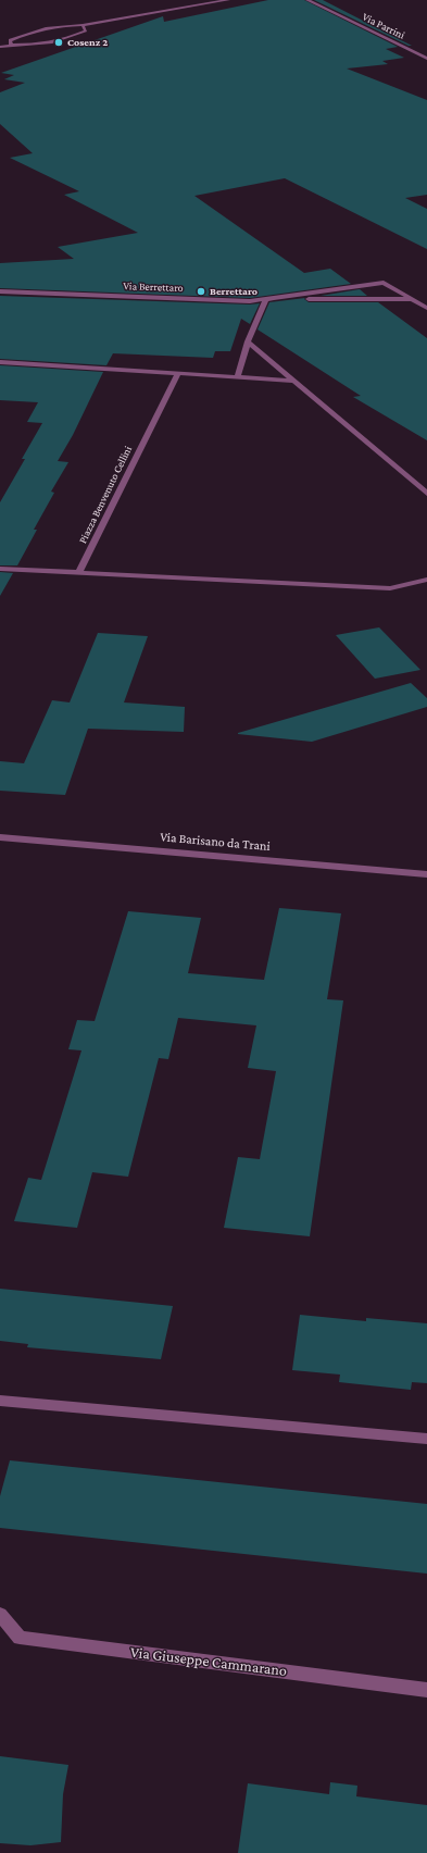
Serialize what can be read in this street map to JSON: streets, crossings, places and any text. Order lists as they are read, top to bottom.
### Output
{
  "streets": {
    "street": [
      "Via Parrini",
      "Via Berrettaro",
      "Piazza Benvenuto Cellini",
      "Via Barisano da Trani",
      "Via Giuseppe Cammarano"
    ]
  },
  "places": ["Cosenz 2", "Berrettaro"]
}
